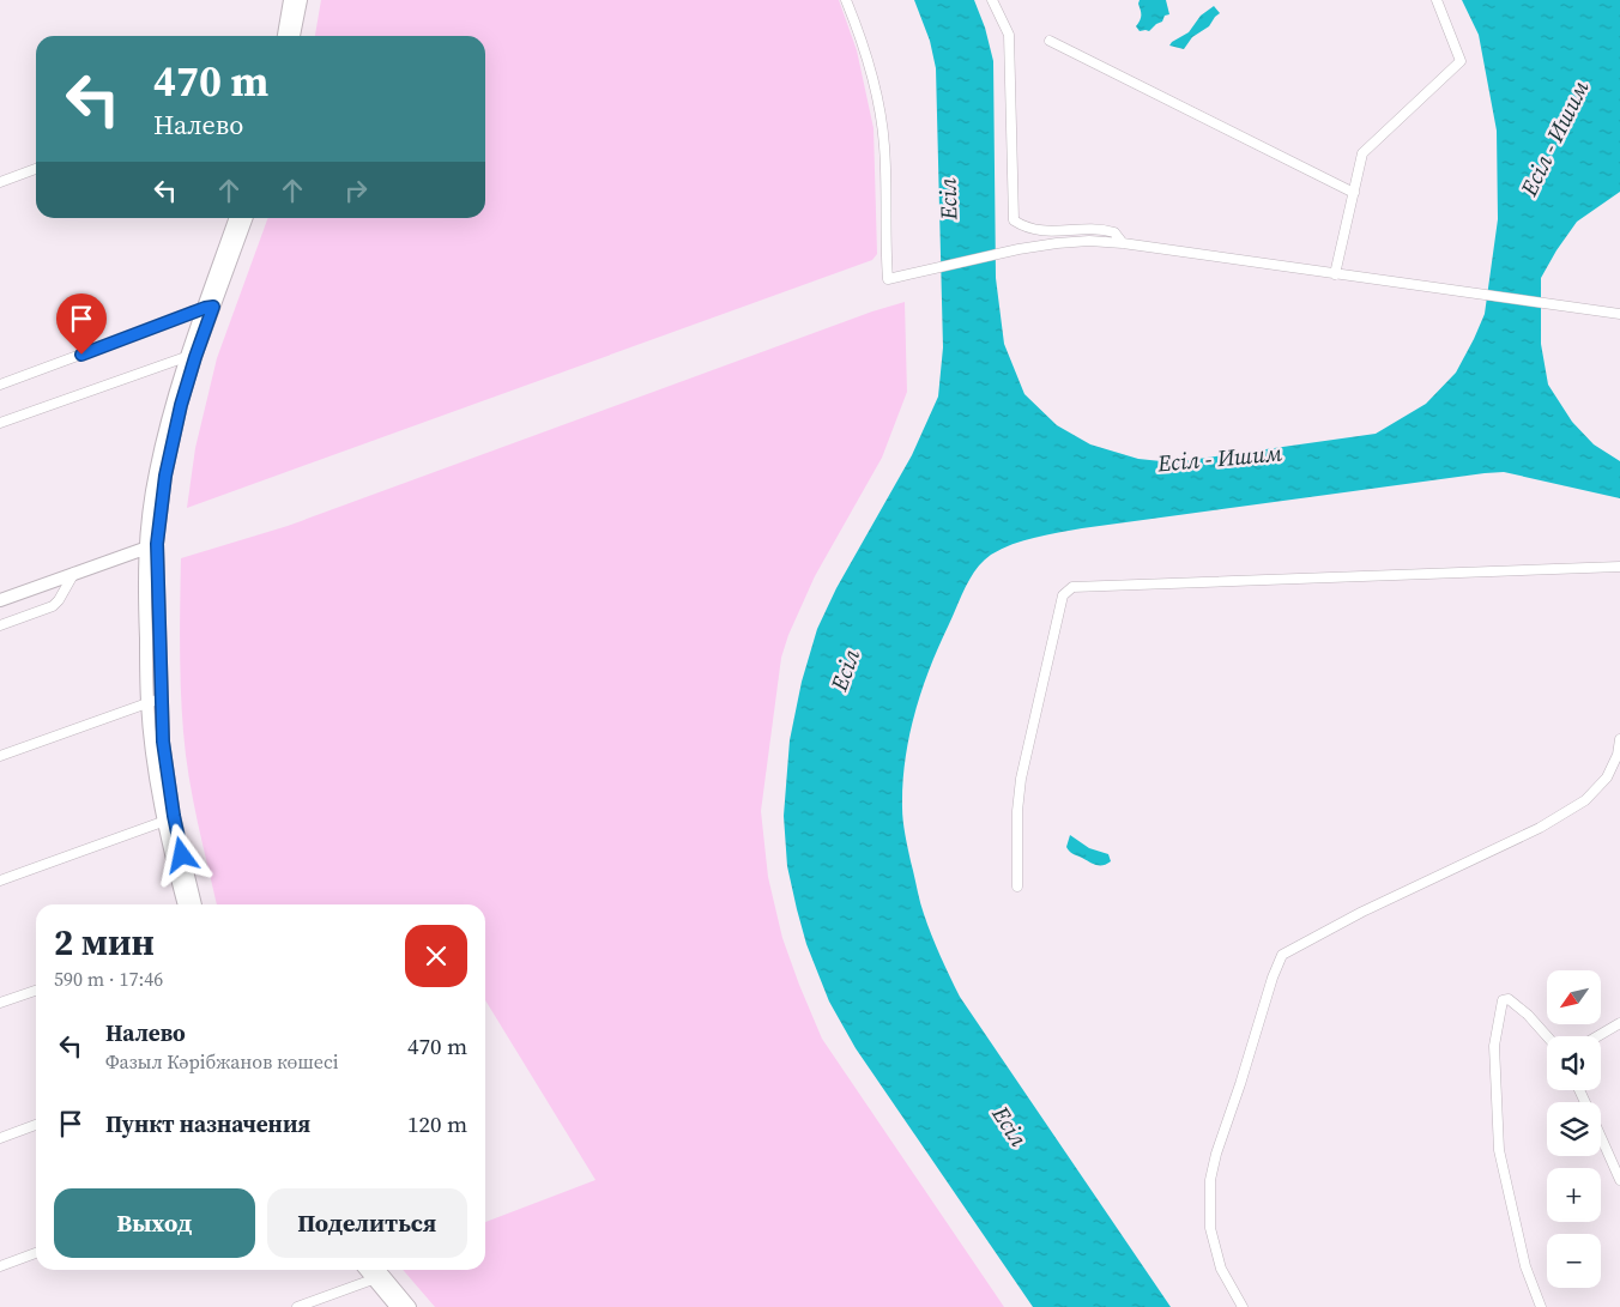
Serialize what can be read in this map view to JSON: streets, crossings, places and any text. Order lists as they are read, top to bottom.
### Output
{
  "water": ["Есіл - Ишим", "Есіл"],
  "north": "bottom left",
  "page": {
    "turn": ["470 m", "Налево"],
    "heading": ["2 мин", "590 m · 17:46"],
    "map_buttons": ["+", "−"],
    "list": [
      {
        "name": "Налево",
        "note": "Фазыл Кәрібжанов көшесі",
        "value": "470 m"
      },
      {
        "name": "Пункт назначения",
        "value": "120 m"
      }
    ],
    "buttons": ["Выход", "Поделиться"]
  }
}
